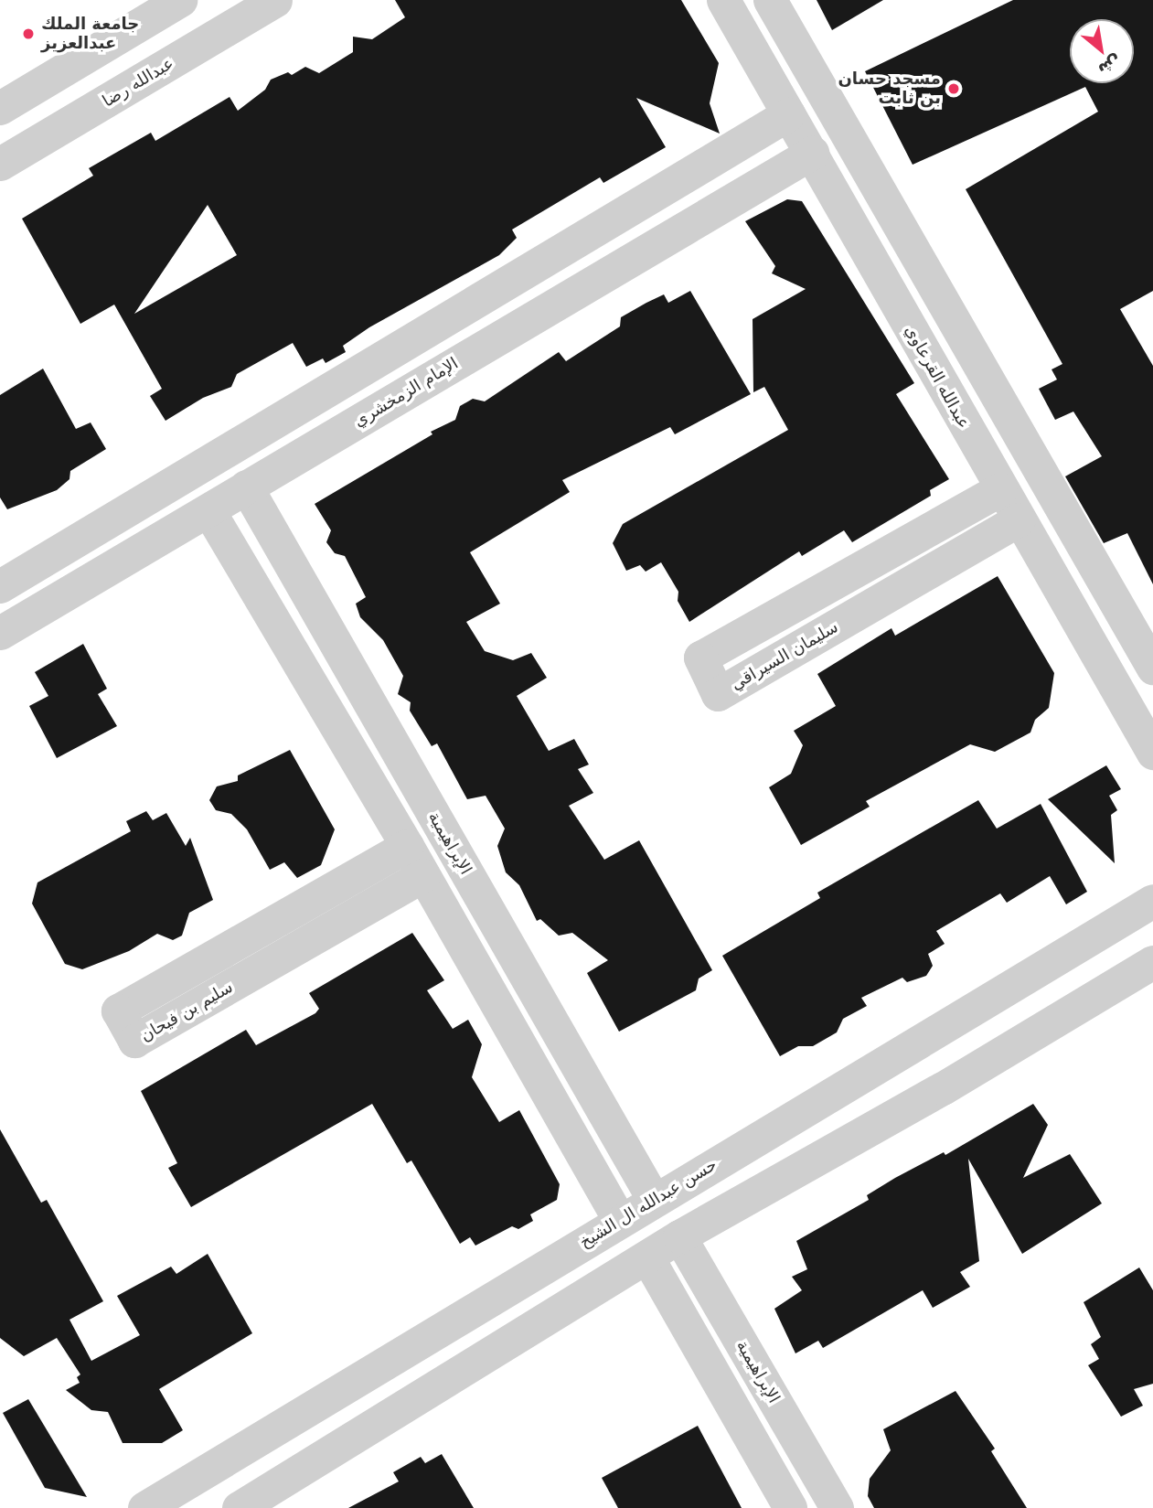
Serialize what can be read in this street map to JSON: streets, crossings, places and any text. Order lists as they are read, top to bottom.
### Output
{
  "streets": {
    "street": [
      "عبدالله رضا",
      "عبدالله القرعاوي",
      "الإمام الزمخشري",
      "سليمان السيراقي",
      "الإبراهيمية",
      "سليم بن فيحان",
      "حسن عبدالله ال الشيخ"
    ]
  },
  "crossings": [
    ["عبدالله القرعاوي", "الإمام الزمخشري"],
    ["عبدالله القرعاوي", "سليمان السيراقي"],
    ["الإمام الزمخشري", "الإبراهيمية"],
    ["الإبراهيمية", "حسن عبدالله ال الشيخ"]
  ],
  "places": ["جامعة الملك عبدالعزيز", "مسجد حسان بن ثابت"],
  "north": "bottom right"
}
